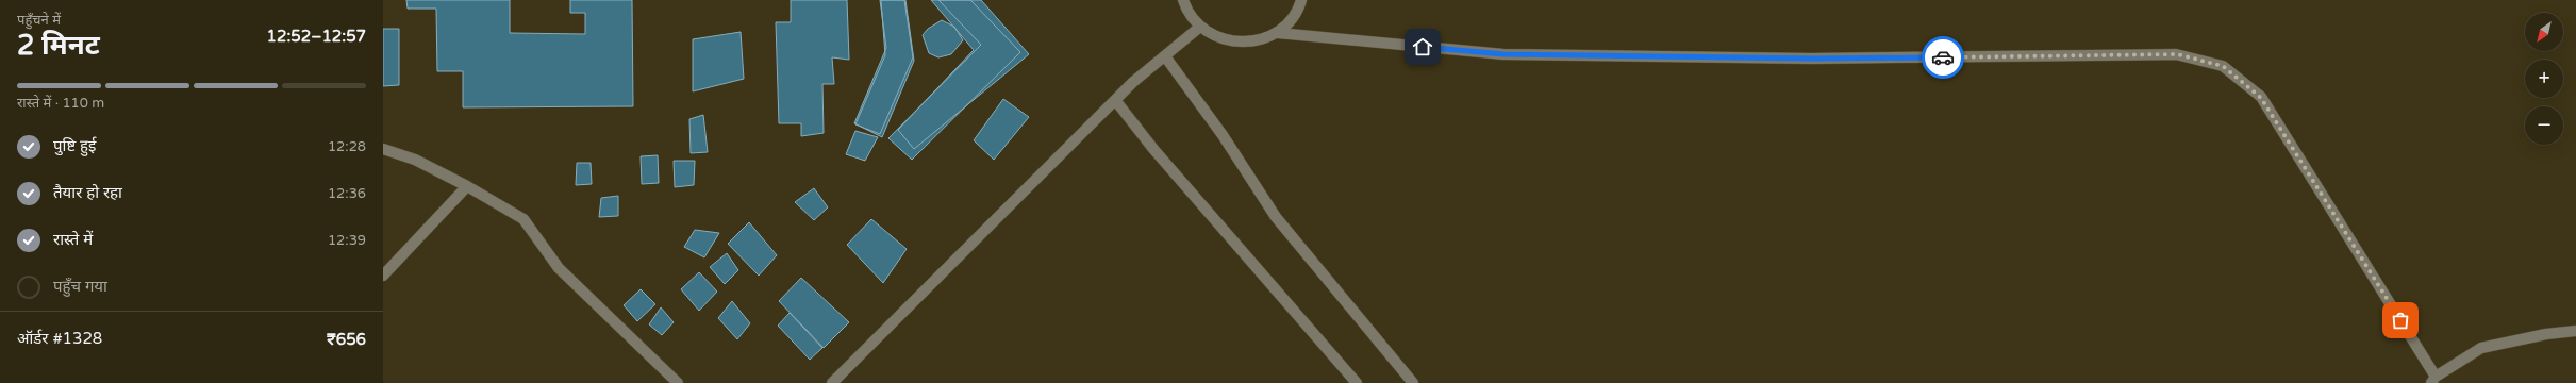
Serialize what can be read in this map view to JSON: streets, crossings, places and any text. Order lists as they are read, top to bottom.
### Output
{
  "north": "bottom left",
  "page": {
    "heading": ["2 मिनट", "पहुँचने में", "12:52–12:57"],
    "panel": ["ऑर्डर #1328", "₹656"],
    "map_buttons": ["+", "−"],
    "bar": "रास्ते में · 110 m",
    "list": [
      ["पुष्टि हुई", "12:28"],
      ["तैयार हो रहा", "12:36"],
      ["रास्ते में", "12:39"],
      "पहुँच गया"
    ]
  }
}
